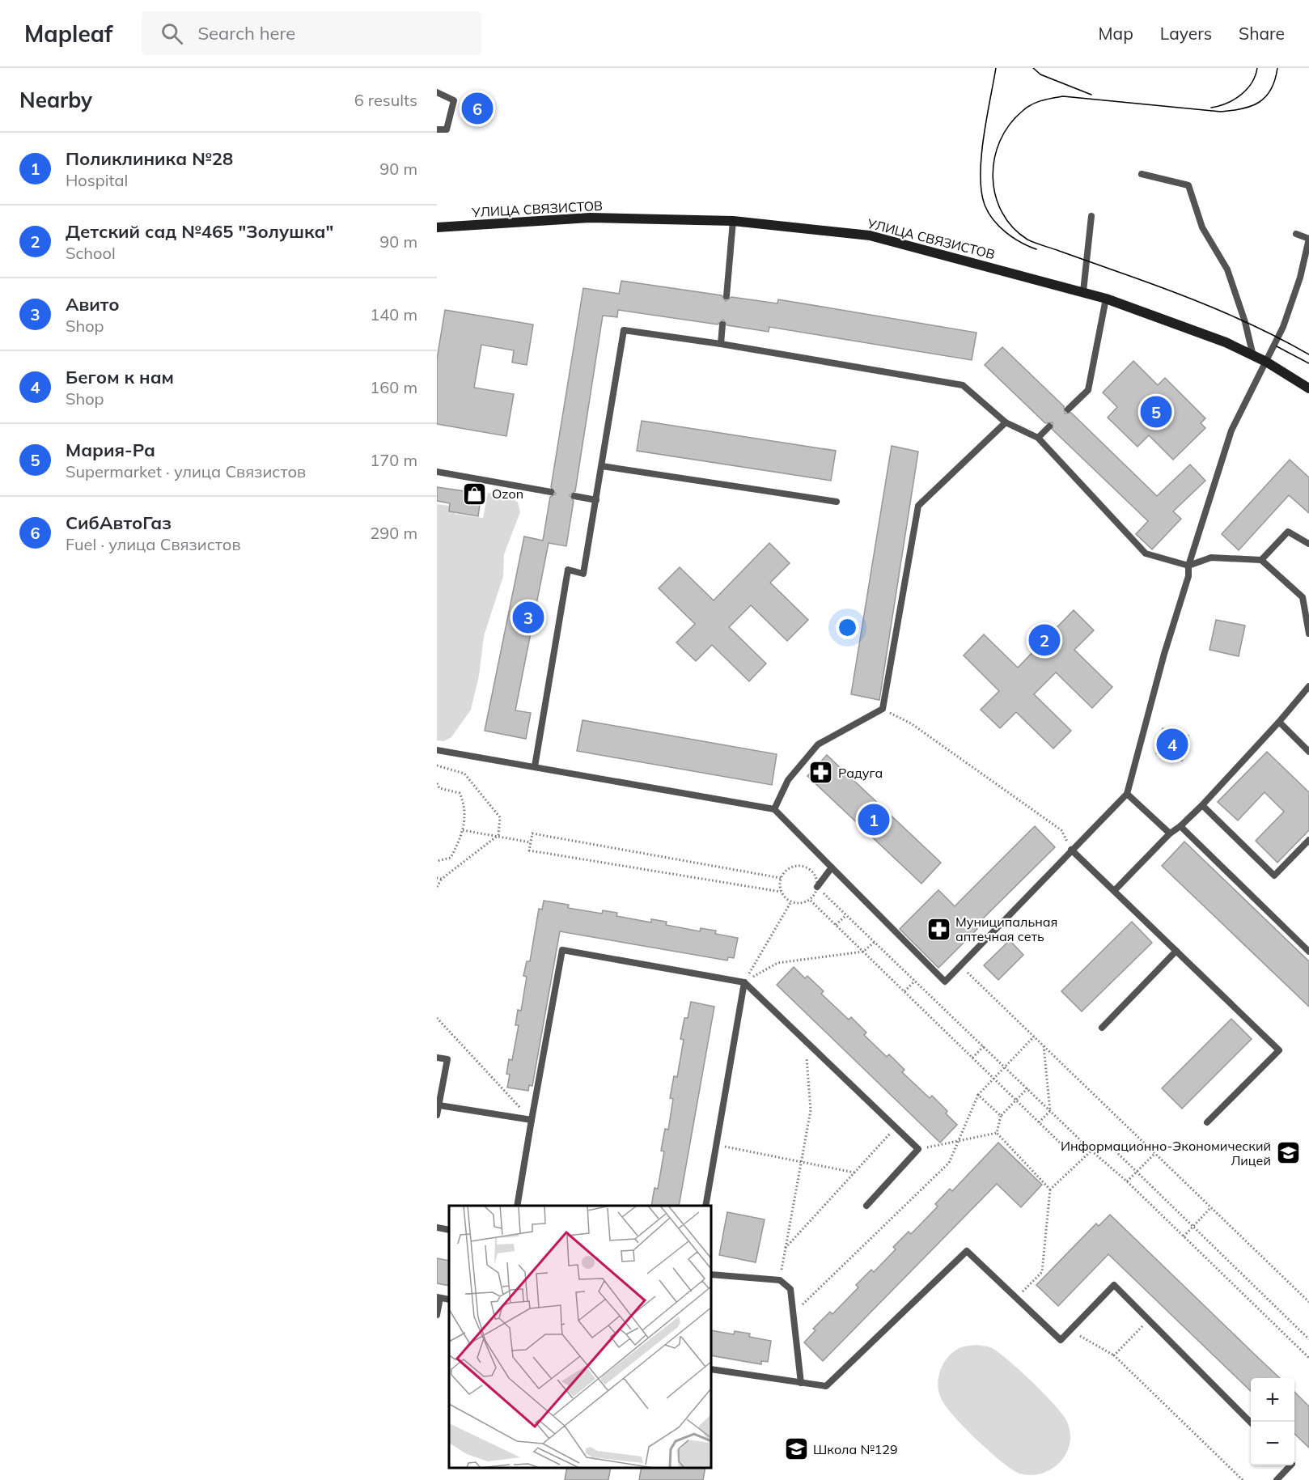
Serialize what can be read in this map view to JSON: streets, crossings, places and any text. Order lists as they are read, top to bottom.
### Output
{
  "streets": {
    "main road": ["УЛИЦА СВЯЗИСТОВ"]
  },
  "places": {
    "shop": ["Ozon"],
    "pharmacy": ["Радуга", "Муниципальная аптечная сеть"],
    "school or university": ["Информационно-Экономический Лицей", "Школа №129"]
  },
  "page": {
    "header": "Mapleaf",
    "search": "Search here",
    "nav": ["Map", "Layers", "Share"],
    "heading": ["Nearby", "6 results"],
    "pins": [
      "6",
      "5",
      "3",
      "2",
      "4",
      "1"
    ],
    "list": [
      {
        "mark": "1",
        "name": "Поликлиника №28",
        "note": "Hospital",
        "value": "90 m"
      },
      {
        "mark": "2",
        "name": "Детский сад №465 \"Золушка\"",
        "note": "School",
        "value": "90 m"
      },
      {
        "mark": "3",
        "name": "Авито",
        "note": "Shop",
        "value": "140 m"
      },
      {
        "mark": "4",
        "name": "Бегом к нам",
        "note": "Shop",
        "value": "160 m"
      },
      {
        "mark": "5",
        "name": "Мария-Ра",
        "note": "Supermarket · улица Связистов",
        "value": "170 m"
      },
      {
        "mark": "6",
        "name": "СибАвтоГаз",
        "note": "Fuel · улица Связистов",
        "value": "290 m"
      }
    ],
    "map_buttons": ["+", "−"]
  }
}
